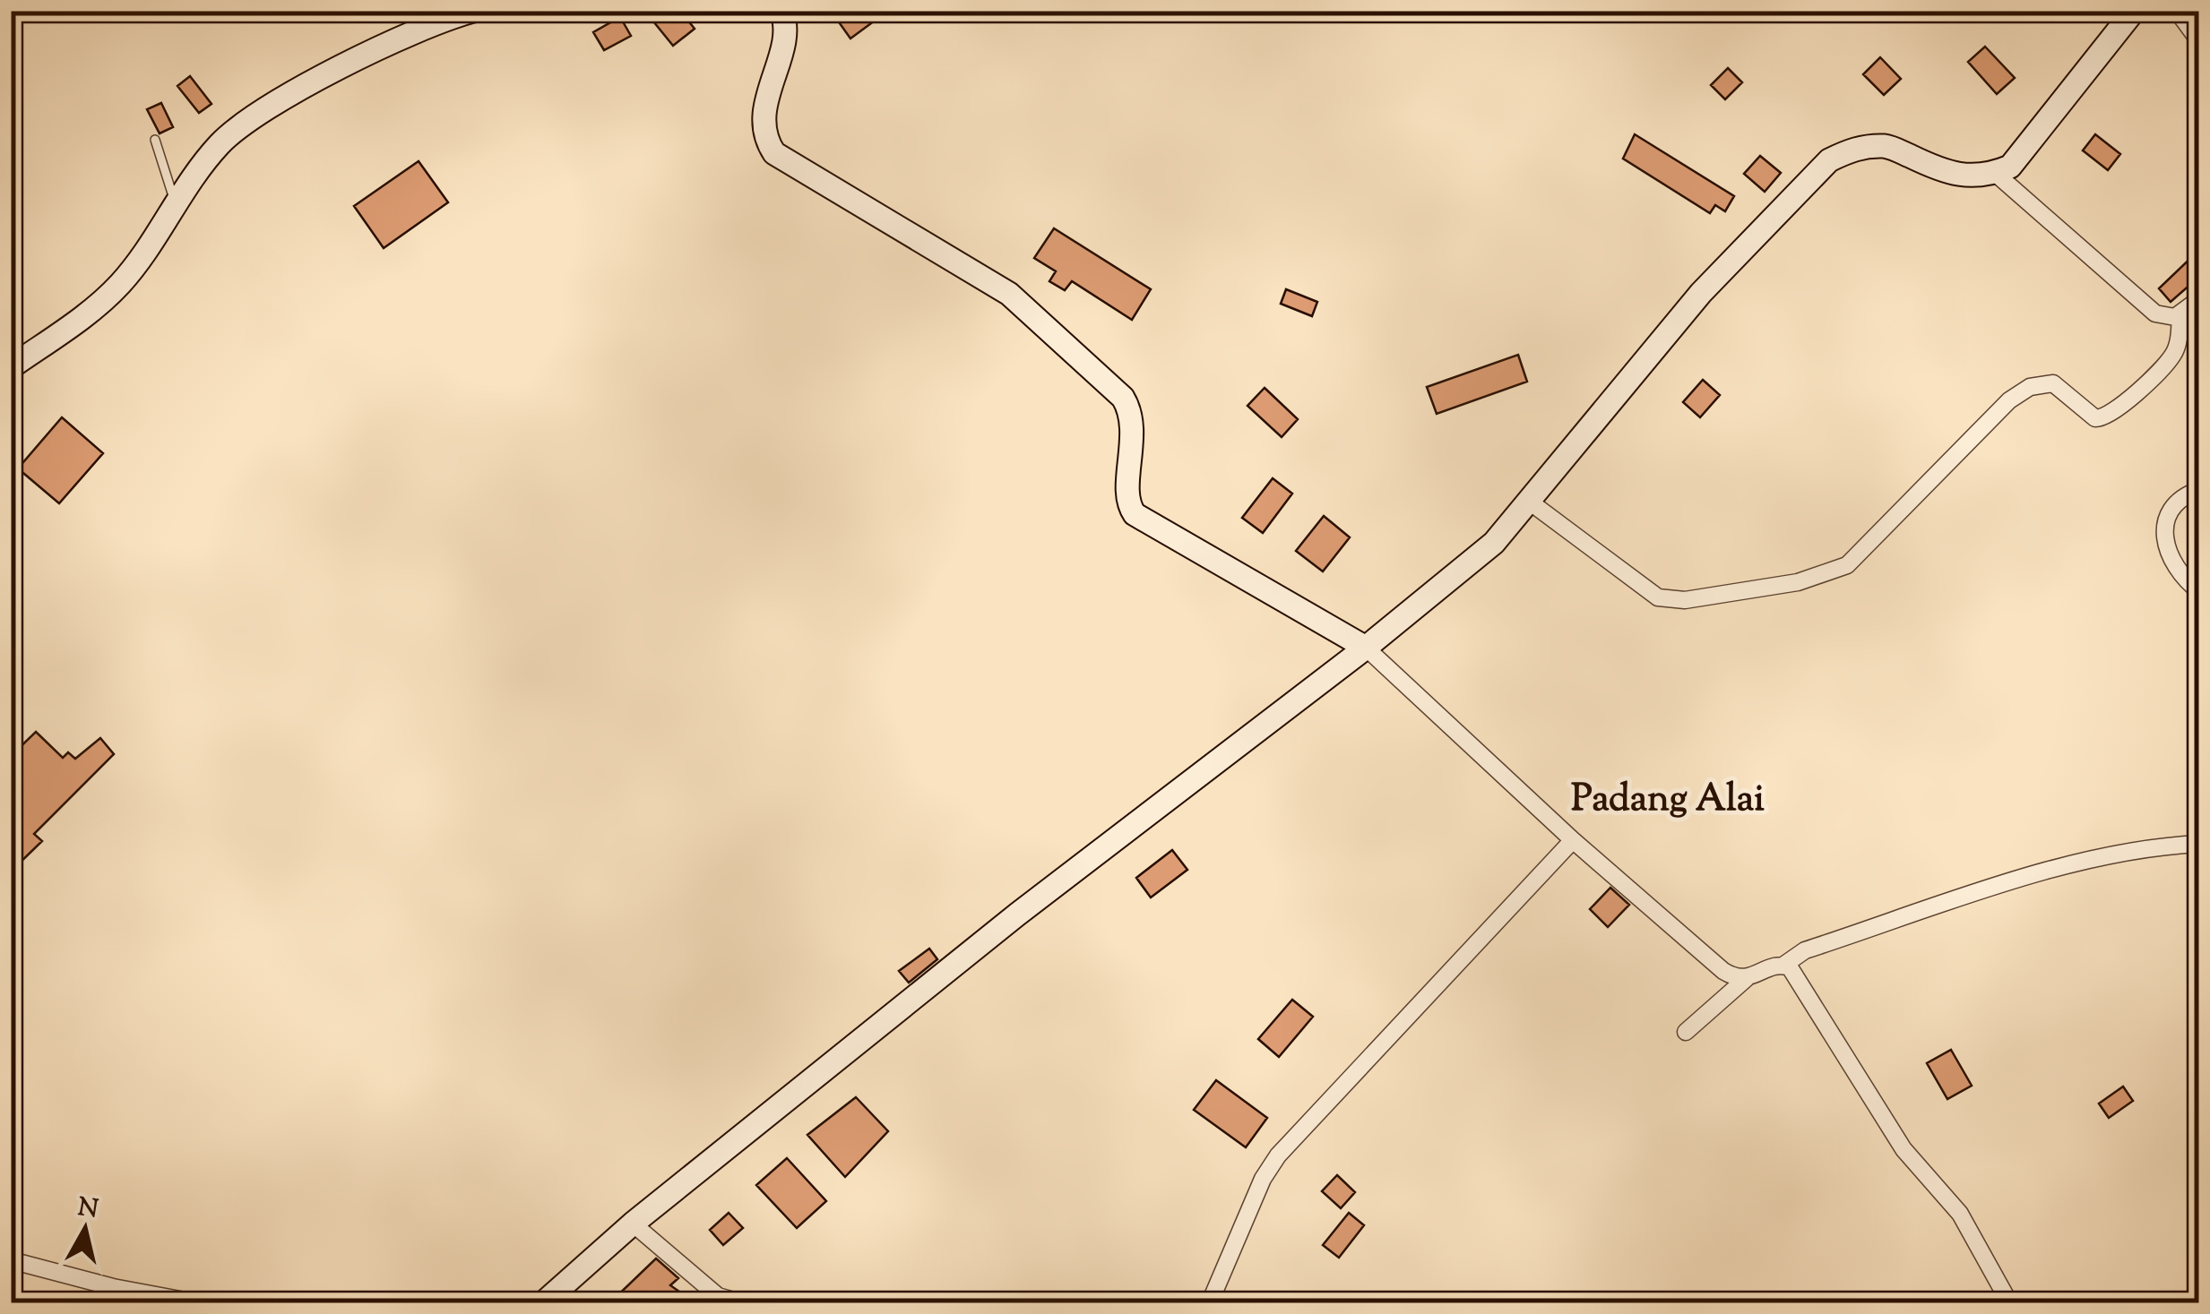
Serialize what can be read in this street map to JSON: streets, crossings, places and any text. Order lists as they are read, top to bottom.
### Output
{
  "districts": ["Padang Alai"],
  "north": "top"
}
